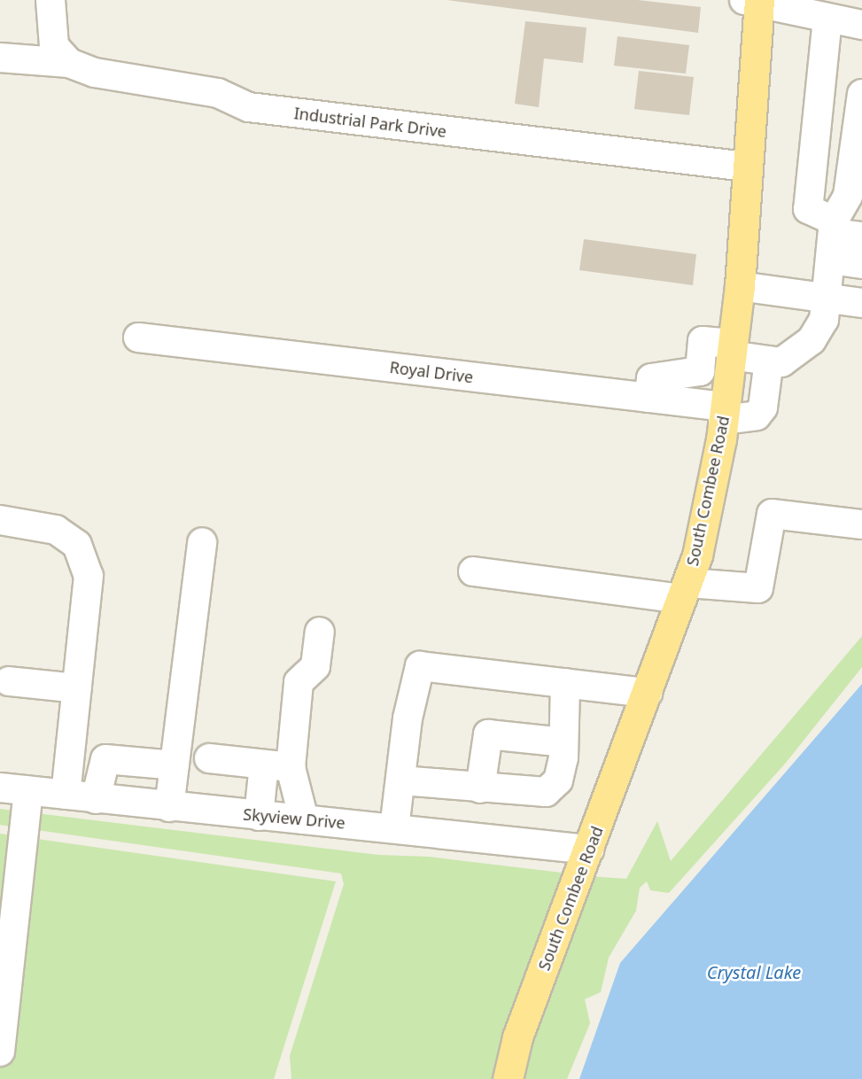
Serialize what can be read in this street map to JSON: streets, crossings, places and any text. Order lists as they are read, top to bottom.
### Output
{
  "streets": {
    "main road": ["South Combee Road"],
    "street": ["Industrial Park Drive", "Royal Drive", "Skyview Drive"]
  },
  "crossings": [
    ["Industrial Park Drive", "South Combee Road"],
    ["Royal Drive", "South Combee Road"],
    ["South Combee Road", "Skyview Drive"]
  ],
  "water": ["Crystal Lake"]
}
